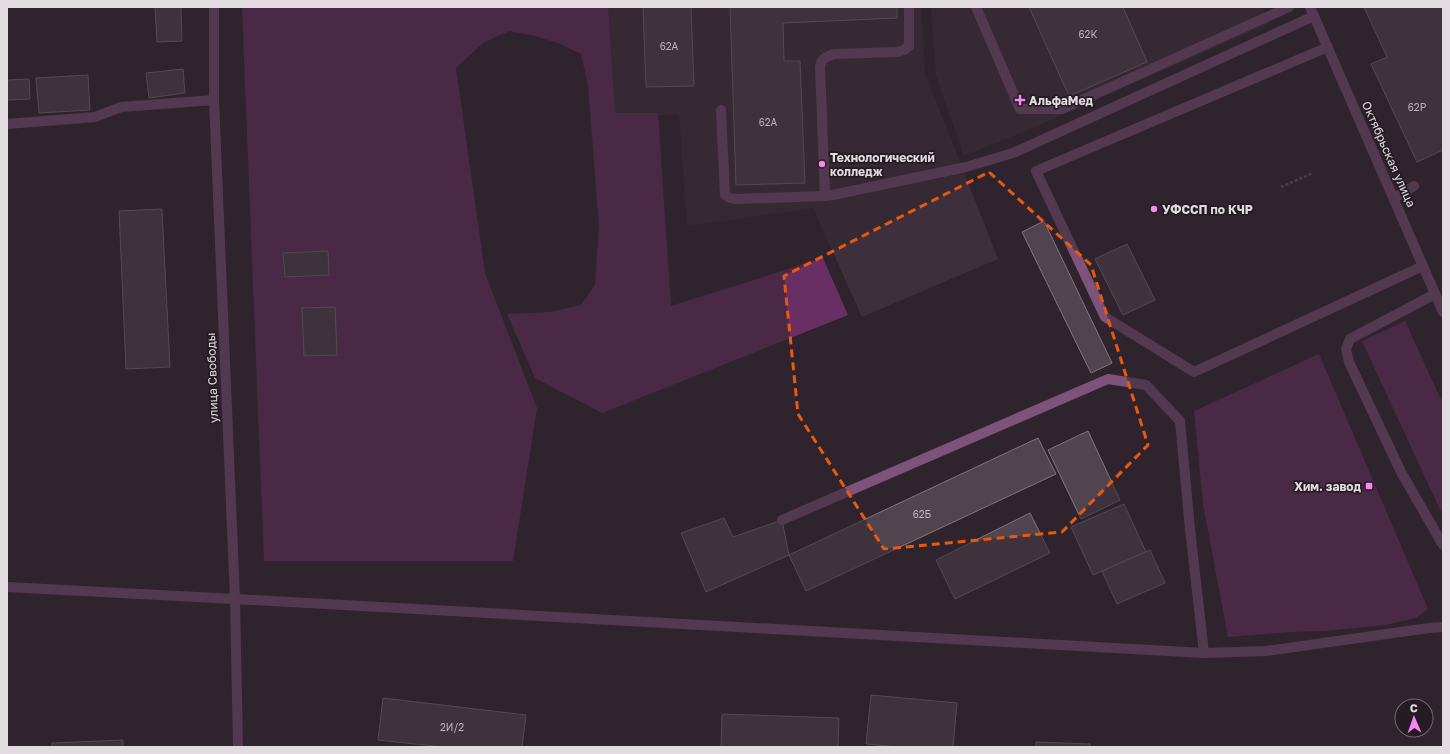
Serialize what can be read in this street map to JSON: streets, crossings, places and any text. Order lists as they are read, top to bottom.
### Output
{
  "streets": {
    "street": ["Октябрьская улица", "улица Свободы"]
  },
  "places": {
    "health": ["АльфаМед"],
    "other": ["Технологический колледж", "УФССП по КЧР"],
    "transit": ["Хим. завод"]
  },
  "house_numbers": [
    "62К",
    "62А",
    "62Р",
    "62А",
    "62Б",
    "2И/2"
  ],
  "north": "top"
}
